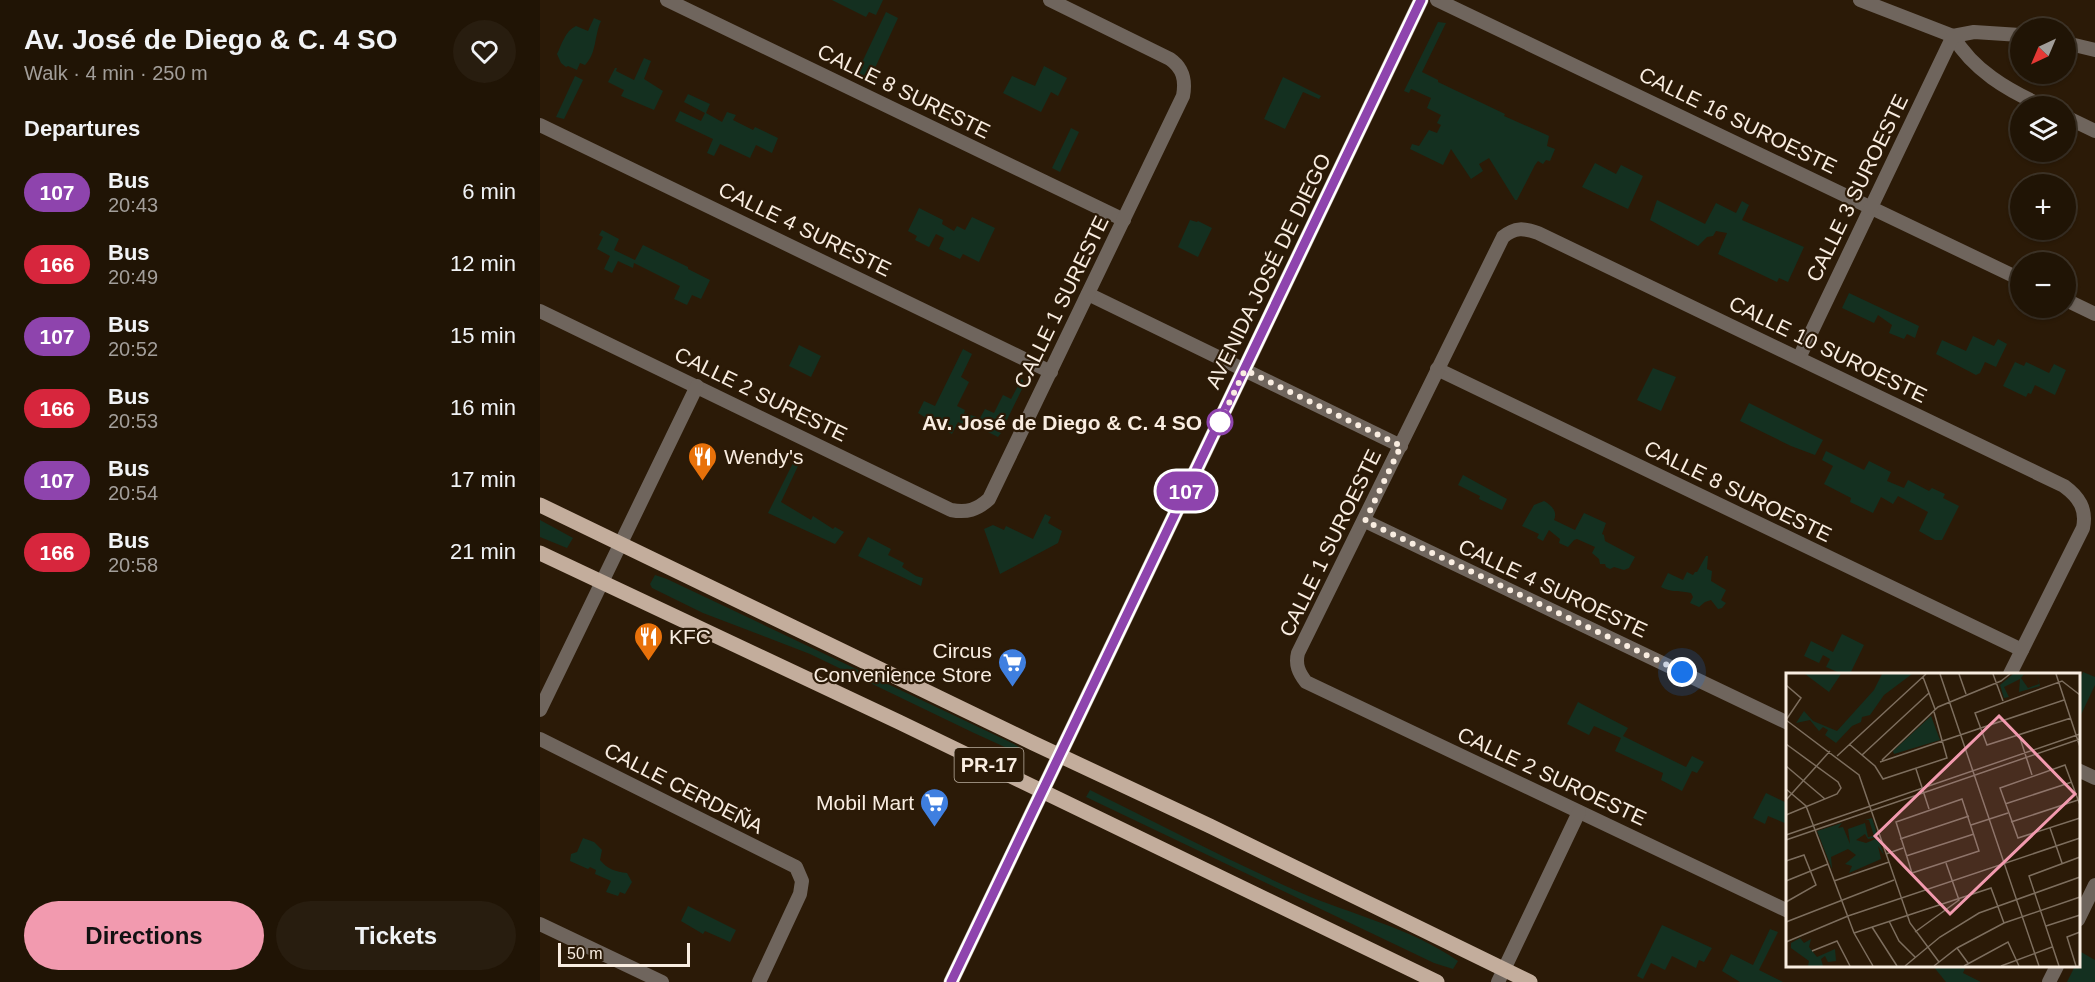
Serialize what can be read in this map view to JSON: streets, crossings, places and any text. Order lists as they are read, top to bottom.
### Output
{
  "streets": {
    "main road": ["AVENIDA JOSÉ DE DIEGO", "PR-17"],
    "street": [
      "CALLE 8 SURESTE",
      "CALLE 16 SUROESTE",
      "CALLE 3 SUROESTE",
      "CALLE 4 SURESTE",
      "CALLE 1 SURESTE",
      "CALLE 10 SUROESTE",
      "CALLE 2 SURESTE",
      "CALLE 8 SUROESTE",
      "CALLE 1 SUROESTE",
      "CALLE 4 SUROESTE",
      "CALLE 2 SUROESTE",
      "CALLE CERDEÑA"
    ]
  },
  "crossings": [
    ["CALLE 8 SURESTE", "CALLE 1 SURESTE"],
    ["CALLE 16 SUROESTE", "CALLE 3 SUROESTE"],
    ["CALLE 3 SUROESTE", "CALLE 10 SUROESTE"],
    ["CALLE 4 SURESTE", "CALLE 1 SURESTE"],
    ["AVENIDA JOSÉ DE DIEGO", "PR-17"],
    ["CALLE 1 SURESTE", "CALLE 2 SURESTE"],
    ["CALLE 10 SUROESTE", "CALLE 8 SUROESTE"],
    ["CALLE 10 SUROESTE", "CALLE 1 SUROESTE"],
    ["CALLE 8 SUROESTE", "CALLE 1 SUROESTE"],
    ["CALLE 1 SUROESTE", "CALLE 4 SUROESTE"],
    ["CALLE 1 SUROESTE", "CALLE 2 SUROESTE"]
  ],
  "places": {
    "other": ["Av. José de Diego & C. 4 SO"],
    "restaurant": ["Wendy's", "KFC"],
    "supermarket": ["Circus Convenience Store", "Mobil Mart"]
  },
  "lines": ["bus line 107"],
  "scale_bar": "50 m",
  "north": "bottom left",
  "page": {
    "heading": [
      ["Av. José de Diego & C. 4 SO", "Walk · 4 min · 250 m"],
      "Departures"
    ],
    "on_map": "107",
    "map_buttons": ["+", "−"],
    "list": [
      {
        "mark": "107",
        "name": "Bus",
        "note": "20:43",
        "value": "6 min"
      },
      {
        "mark": "166",
        "name": "Bus",
        "note": "20:49",
        "value": "12 min"
      },
      {
        "mark": "107",
        "name": "Bus",
        "note": "20:52",
        "value": "15 min"
      },
      {
        "mark": "166",
        "name": "Bus",
        "note": "20:53",
        "value": "16 min"
      },
      {
        "mark": "107",
        "name": "Bus",
        "note": "20:54",
        "value": "17 min"
      },
      {
        "mark": "166",
        "name": "Bus",
        "note": "20:58",
        "value": "21 min"
      }
    ],
    "buttons": ["Directions", "Tickets"],
    "scale": "50 m"
  }
}
